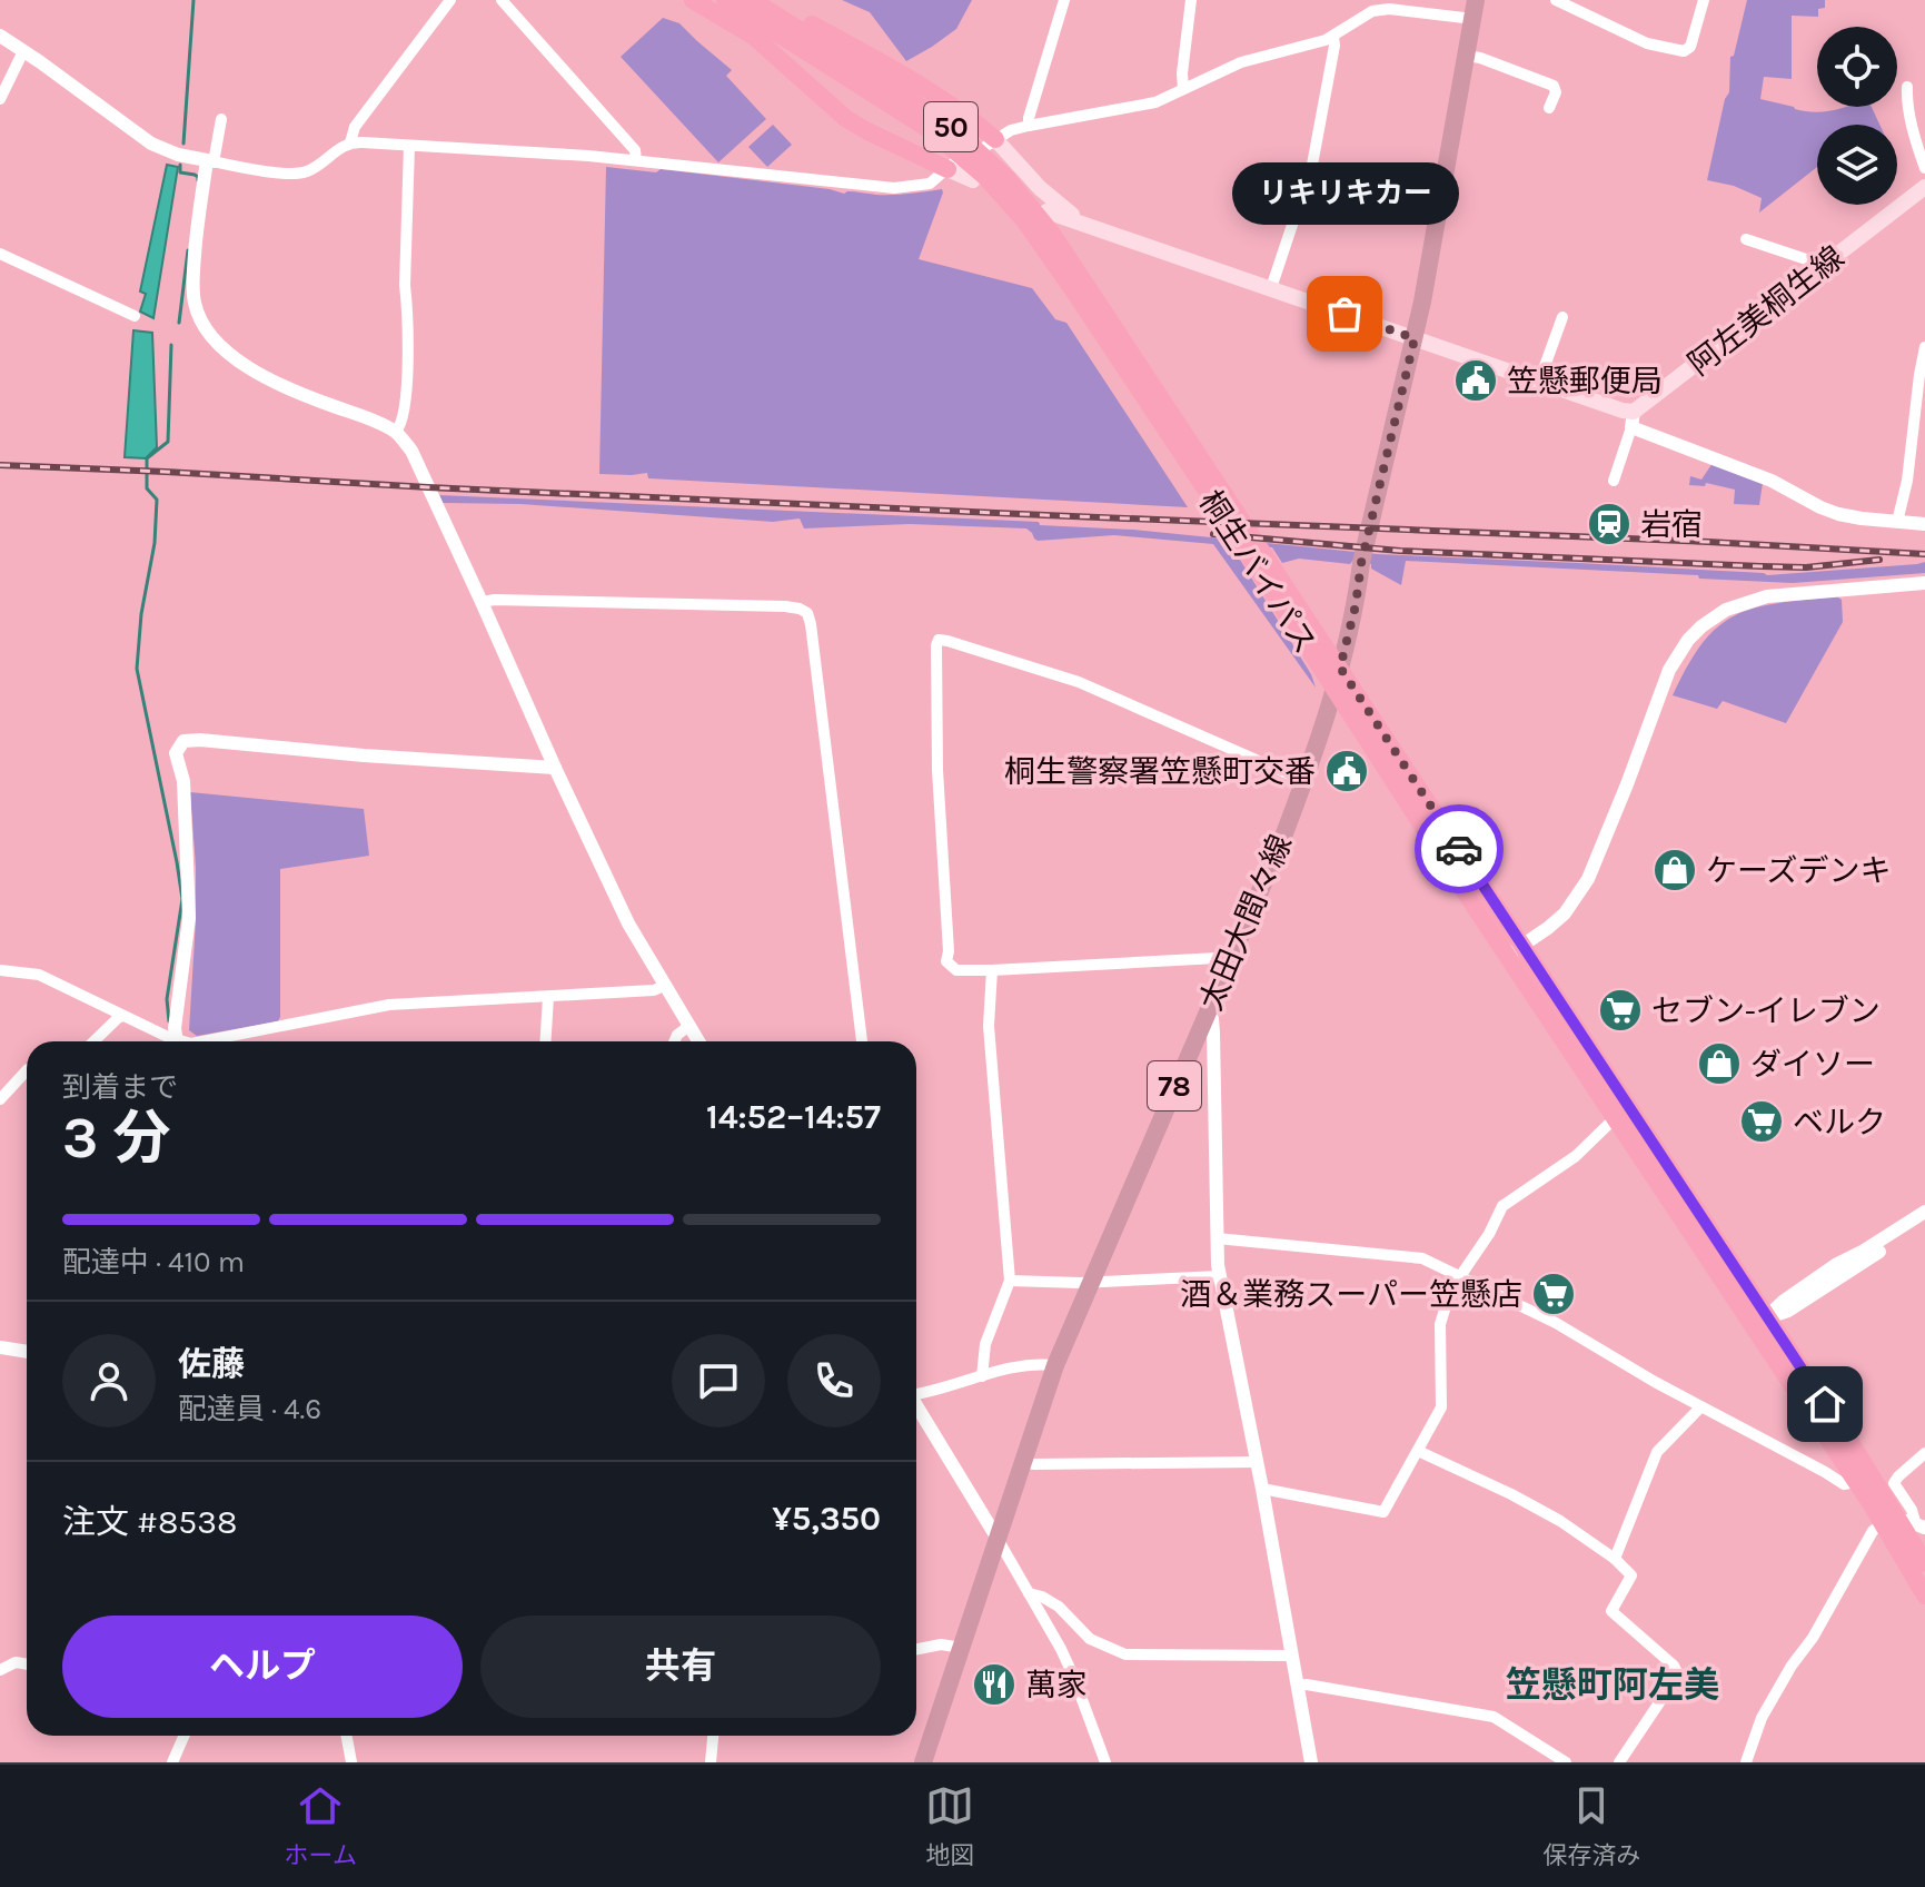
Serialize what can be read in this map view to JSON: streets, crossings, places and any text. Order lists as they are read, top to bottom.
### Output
{
  "streets": {
    "highway": ["50", "桐生バイパス"],
    "main road": ["阿左美桐生線", "太田大間々線", "78"]
  },
  "crossings": [
    ["桐生バイパス", "太田大間々線"]
  ],
  "districts": ["笠懸町阿左美"],
  "places": {
    "other": ["リキリキカー"],
    "public building": ["笠懸郵便局", "桐生警察署笠懸町交番"],
    "station": ["岩宿"],
    "shop": ["ケーズデンキ", "ダイソー"],
    "supermarket": ["セブン-イレブン", "ベルク", "酒＆業務スーパー笠懸店"],
    "restaurant": ["萬家"]
  },
  "page": {
    "bubble": "リキリキカー",
    "heading": ["3 分", "到着まで", "14:52–14:57"],
    "panel": [
      "佐藤",
      "配達員 · 4.6",
      "注文 #8538",
      "¥5,350"
    ],
    "bar": "配達中 · 410 m",
    "buttons": ["ヘルプ", "共有"],
    "tabs": ["ホーム", "地図", "保存済み"]
  }
}
